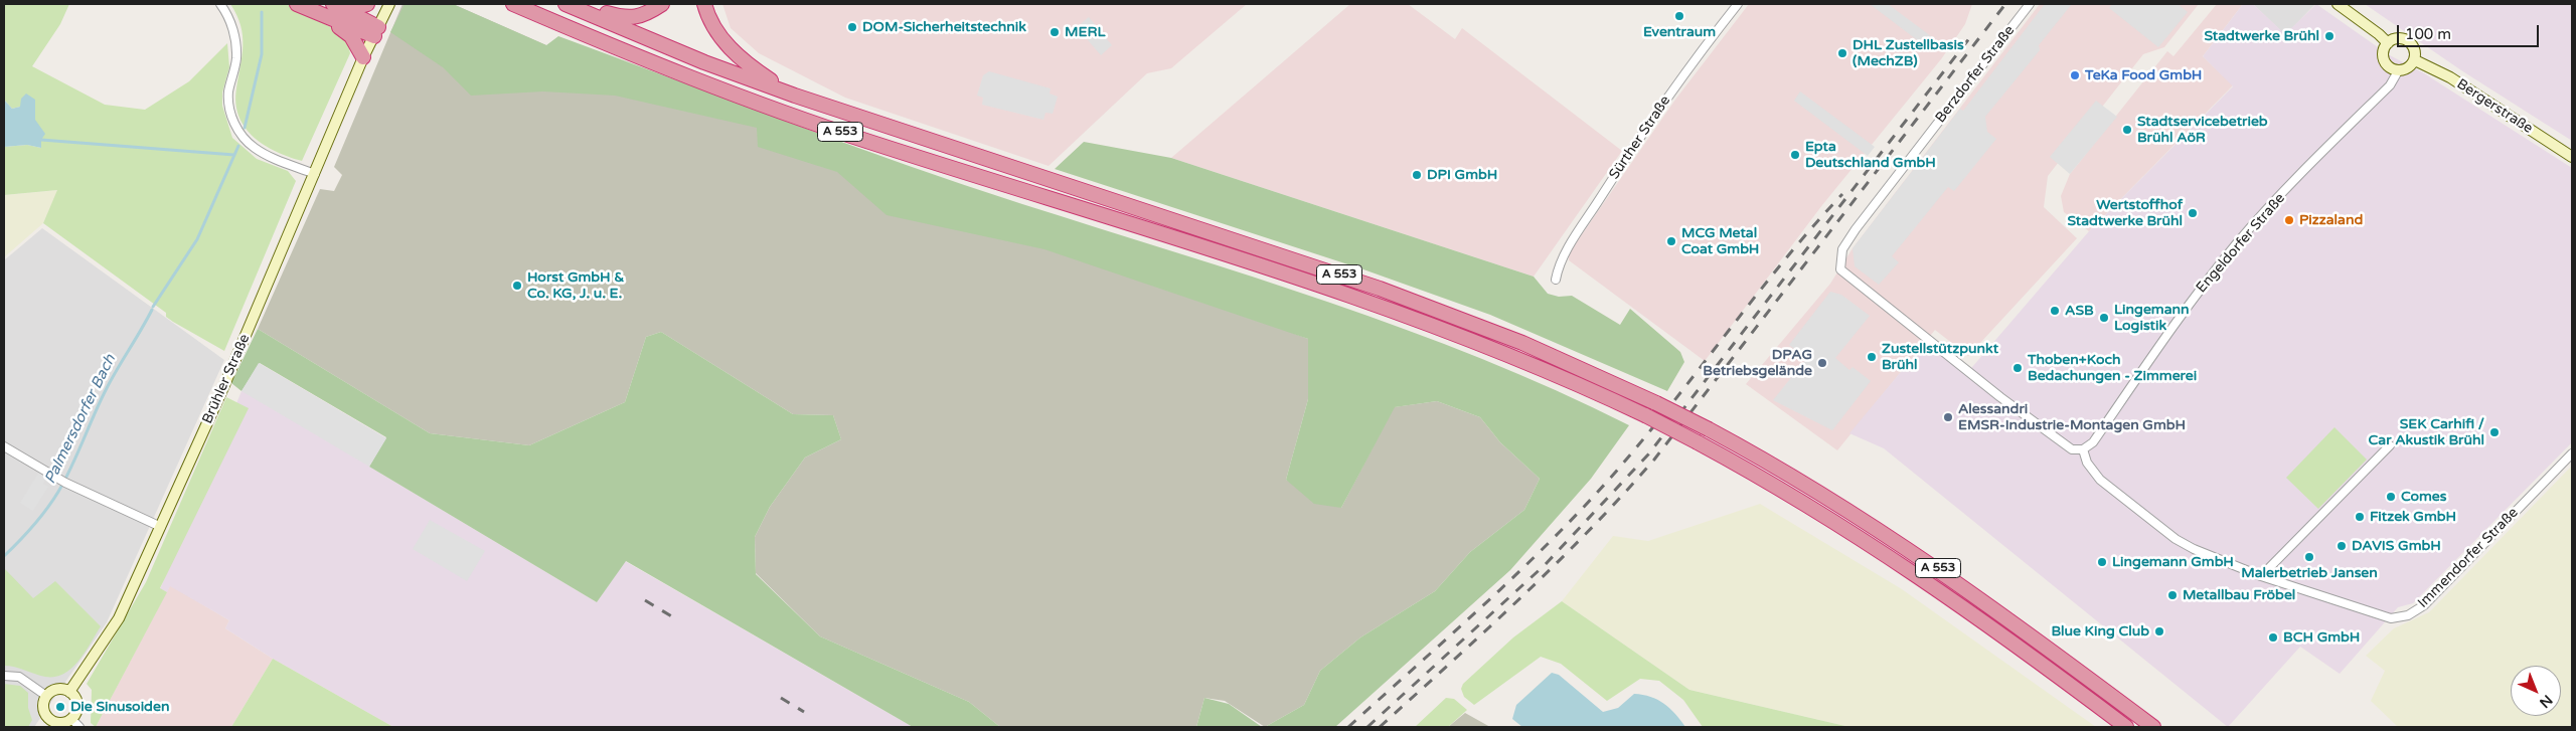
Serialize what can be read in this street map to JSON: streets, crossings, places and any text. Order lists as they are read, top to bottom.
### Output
{
  "streets": {
    "highway": ["A 553"],
    "main road": ["Bergerstraße", "Brühler Straße"],
    "street": [
      "Berzdorfer Straße",
      "Sürther Straße",
      "Engeldorfer Straße",
      "Immendorfer Straße"
    ]
  },
  "crossings": [
    ["Berzdorfer Straße", "Engeldorfer Straße"],
    ["Berzdorfer Straße", "Immendorfer Straße"],
    ["Bergerstraße", "Engeldorfer Straße"],
    ["Engeldorfer Straße", "Immendorfer Straße"]
  ],
  "water": ["Palmersdorfer Bach"],
  "places": [
    "Eventraum",
    "DOM-Sicherheitstechnik",
    "MERL",
    "Stadtwerke Brühl",
    "DHL Zustellbasis (MechZB)",
    "TeKa Food GmbH",
    "Stadtservicebetrieb Brühl AöR",
    "Epta Deutschland GmbH",
    "DPI GmbH",
    "Wertstoffhof Stadtwerke Brühl",
    "Pizzaland",
    "MCG Metal Coat GmbH",
    "Horst GmbH & Co. KG, J. u. E.",
    "ASB",
    "Lingemann Logistik",
    "Zustellstützpunkt Brühl",
    "DPAG Betriebsgelände",
    "Thoben+Koch Bedachungen - Zimmerei",
    "Alessandri EMSR-Industrie-Montagen GmbH",
    "SEK Carhifi / Car Akustik Brühl",
    "Comes",
    "Fitzek GmbH",
    "DAVIS GmbH",
    "Malerbetrieb Jansen",
    "Lingemann GmbH",
    "Metallbau Fröbel",
    "Blue King Club",
    "BCH GmbH",
    "Die Sinusoiden"
  ],
  "scale_bar": "100 m",
  "north": "bottom right"
}
